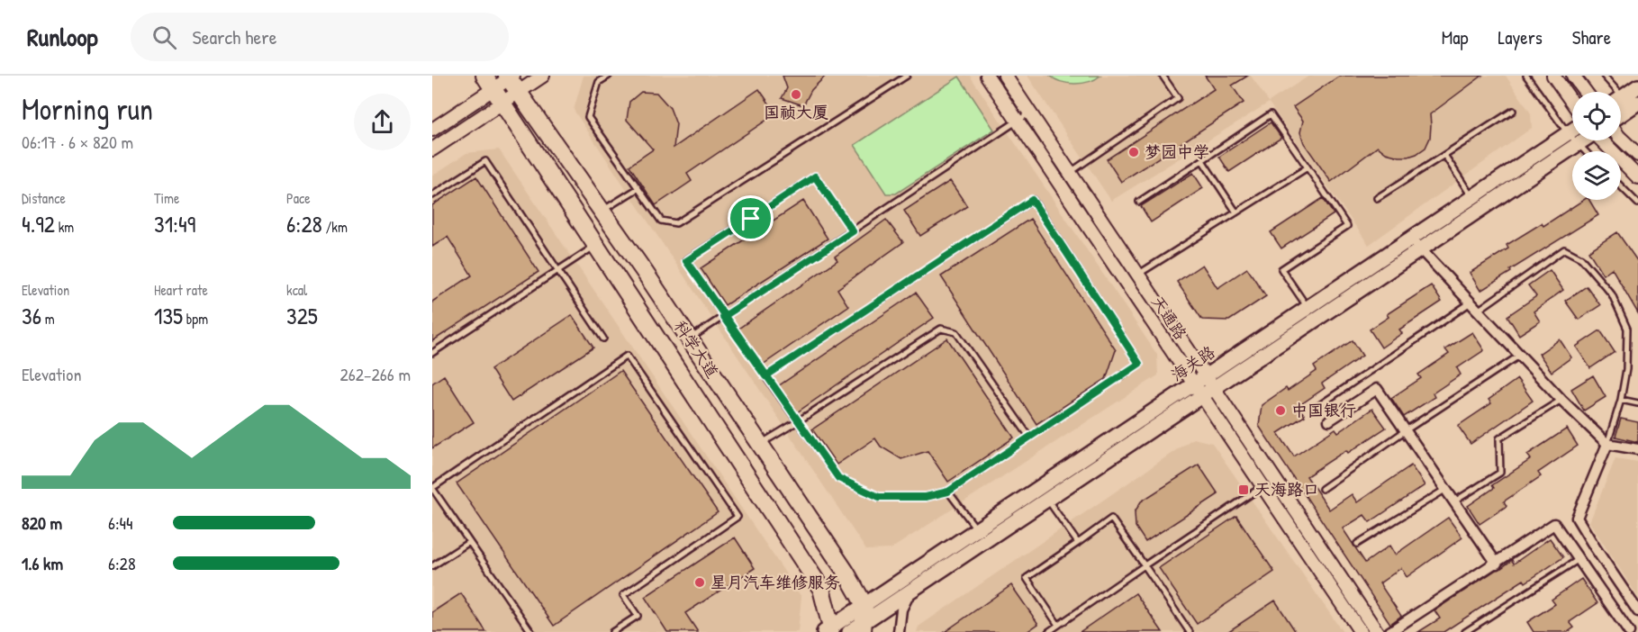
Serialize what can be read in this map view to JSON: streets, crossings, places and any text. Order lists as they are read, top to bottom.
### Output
{
  "streets": {
    "main road": ["科学大道", "海关路"],
    "street": ["天通路"]
  },
  "crossings": [
    ["天通路", "海关路"],
    ["科学大道", "海关路"]
  ],
  "places": {
    "other": [
      "国祯大厦",
      "梦园中学",
      "中国银行",
      "星月汽车维修服务"
    ],
    "transit": ["天海路口"]
  },
  "page": {
    "header": "Runloop",
    "search": "Search here",
    "nav": ["Map", "Layers", "Share"],
    "heading": ["Morning run", "06:17 · 6 × 820 m"],
    "stats": [
      ["Distance", "4.92 km"],
      ["Time", "31:49"],
      ["Pace", "6:28 /km"],
      ["Elevation", "36 m"],
      ["Heart rate", "135 bpm"],
      ["kcal", "325"]
    ],
    "chart": ["Elevation", "262–266 m"],
    "list": [
      {
        "name": "820 m",
        "note": "6:44"
      },
      {
        "name": "1.6 km",
        "note": "6:28"
      }
    ]
  }
}
